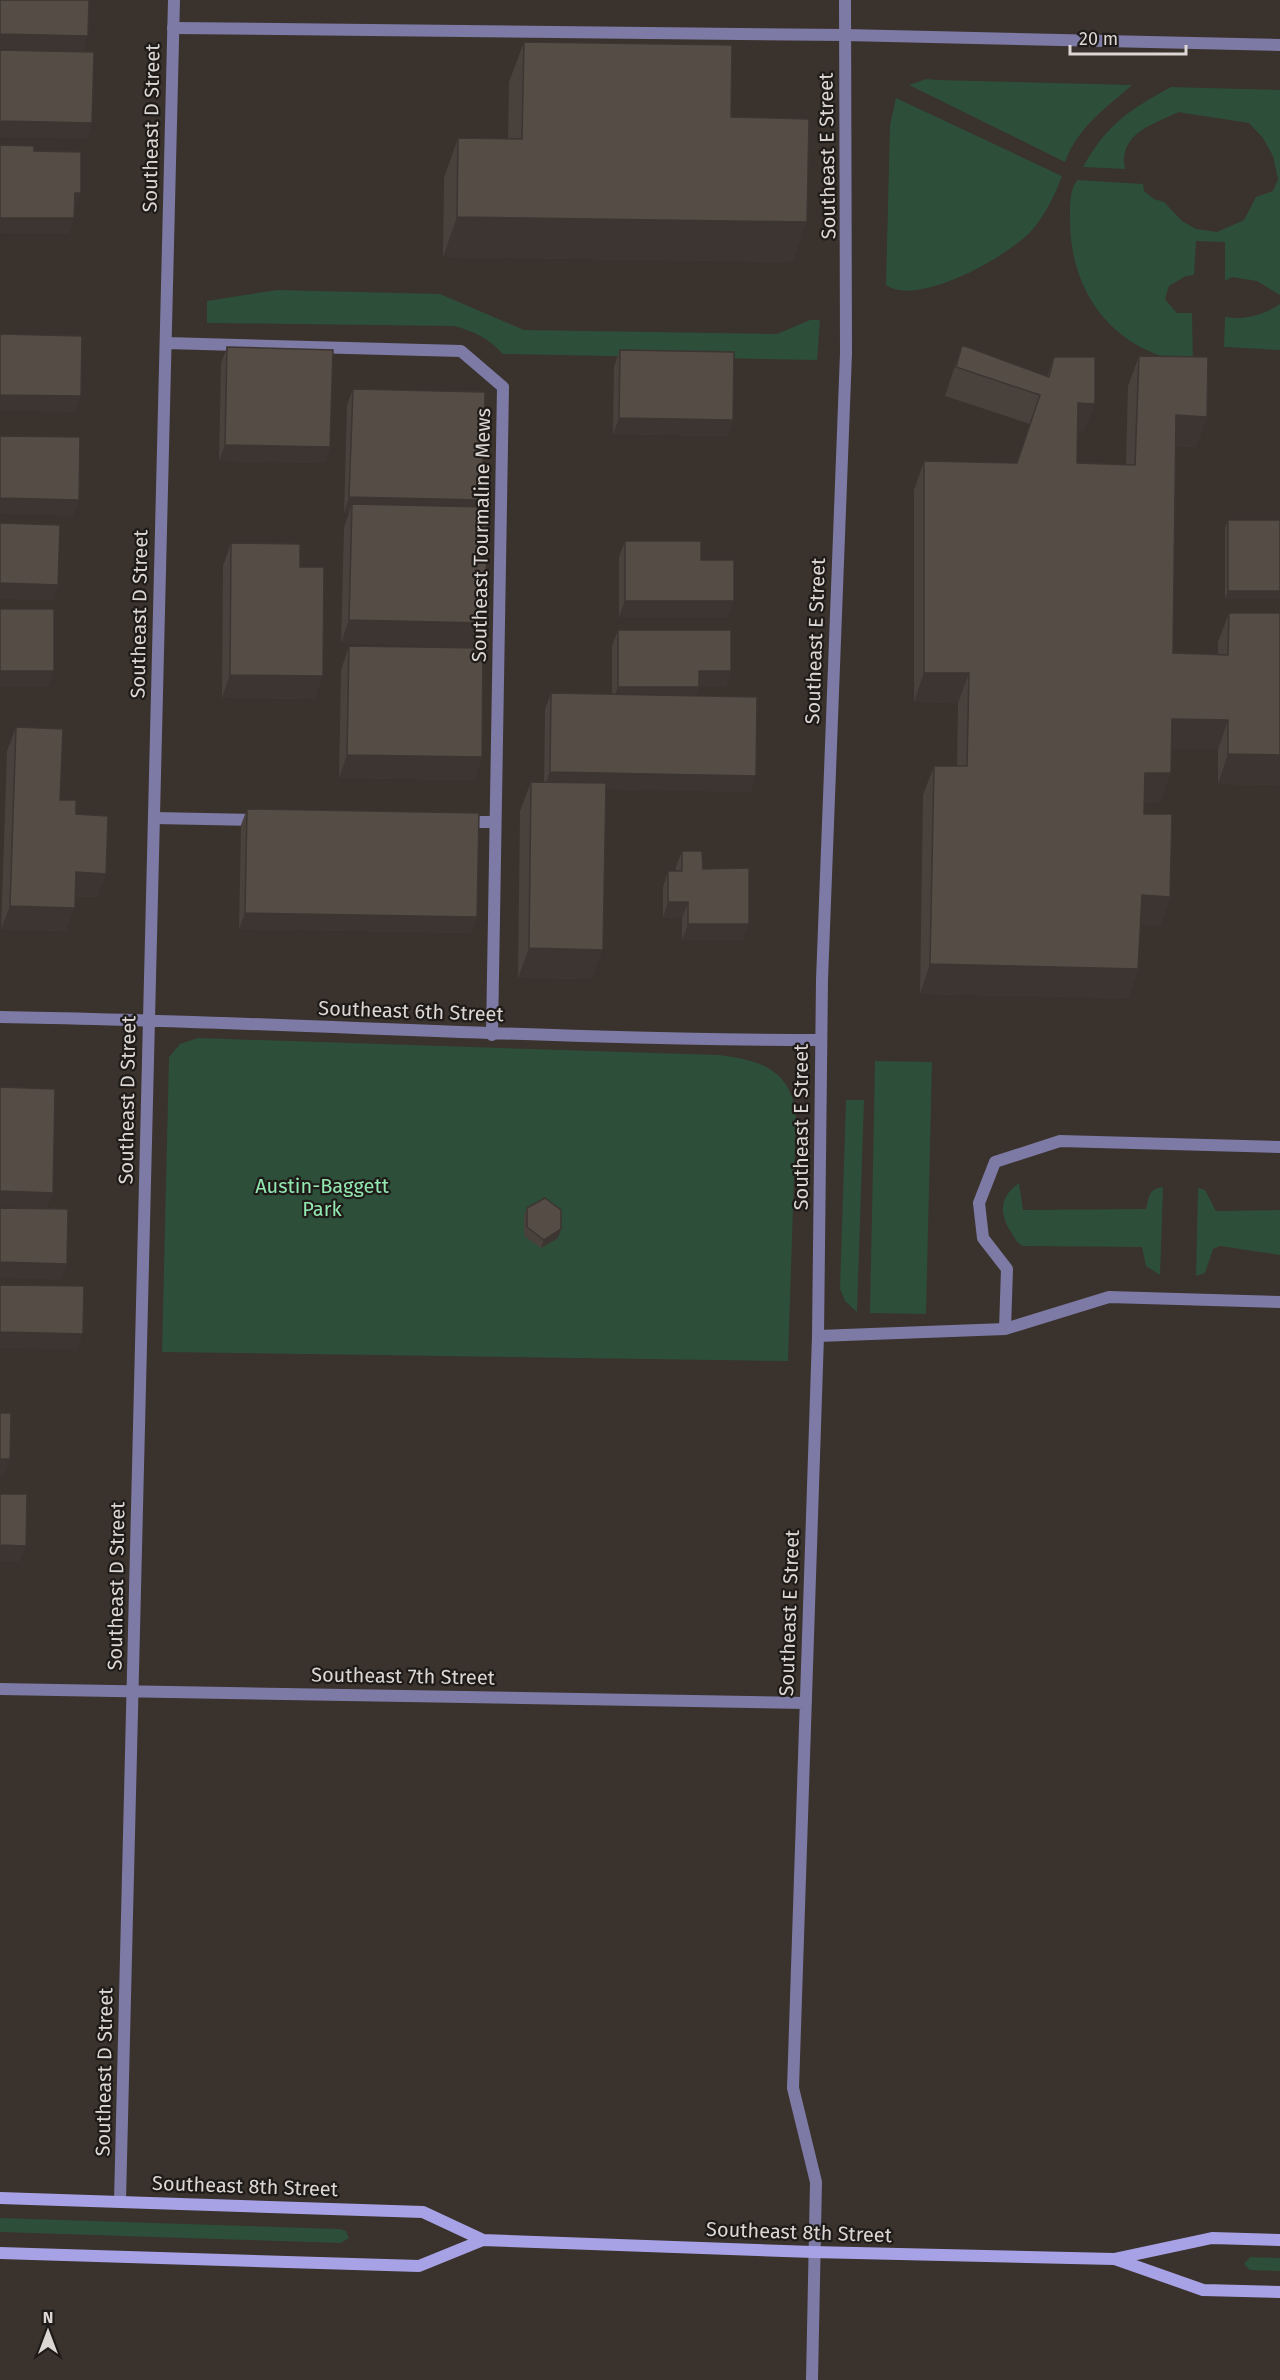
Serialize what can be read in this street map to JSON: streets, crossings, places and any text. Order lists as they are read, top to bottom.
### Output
{
  "streets": {
    "main road": ["Southeast 8th Street"],
    "street": [
      "Southeast D Street",
      "Southeast E Street",
      "Southeast Tourmaline Mews",
      "Southeast 6th Street",
      "Southeast 7th Street"
    ]
  },
  "crossings": [
    ["Southeast D Street", "Southeast Tourmaline Mews"],
    ["Southeast D Street", "Southeast 6th Street"],
    ["Southeast D Street", "Southeast 7th Street"],
    ["Southeast D Street", "Southeast 8th Street"],
    ["Southeast E Street", "Southeast 6th Street"],
    ["Southeast E Street", "Southeast 7th Street"],
    ["Southeast E Street", "Southeast 8th Street"],
    ["Southeast Tourmaline Mews", "Southeast 6th Street"]
  ],
  "parks": ["Austin-Baggett Park"],
  "scale_bar": "20 m",
  "north": "top"
}
